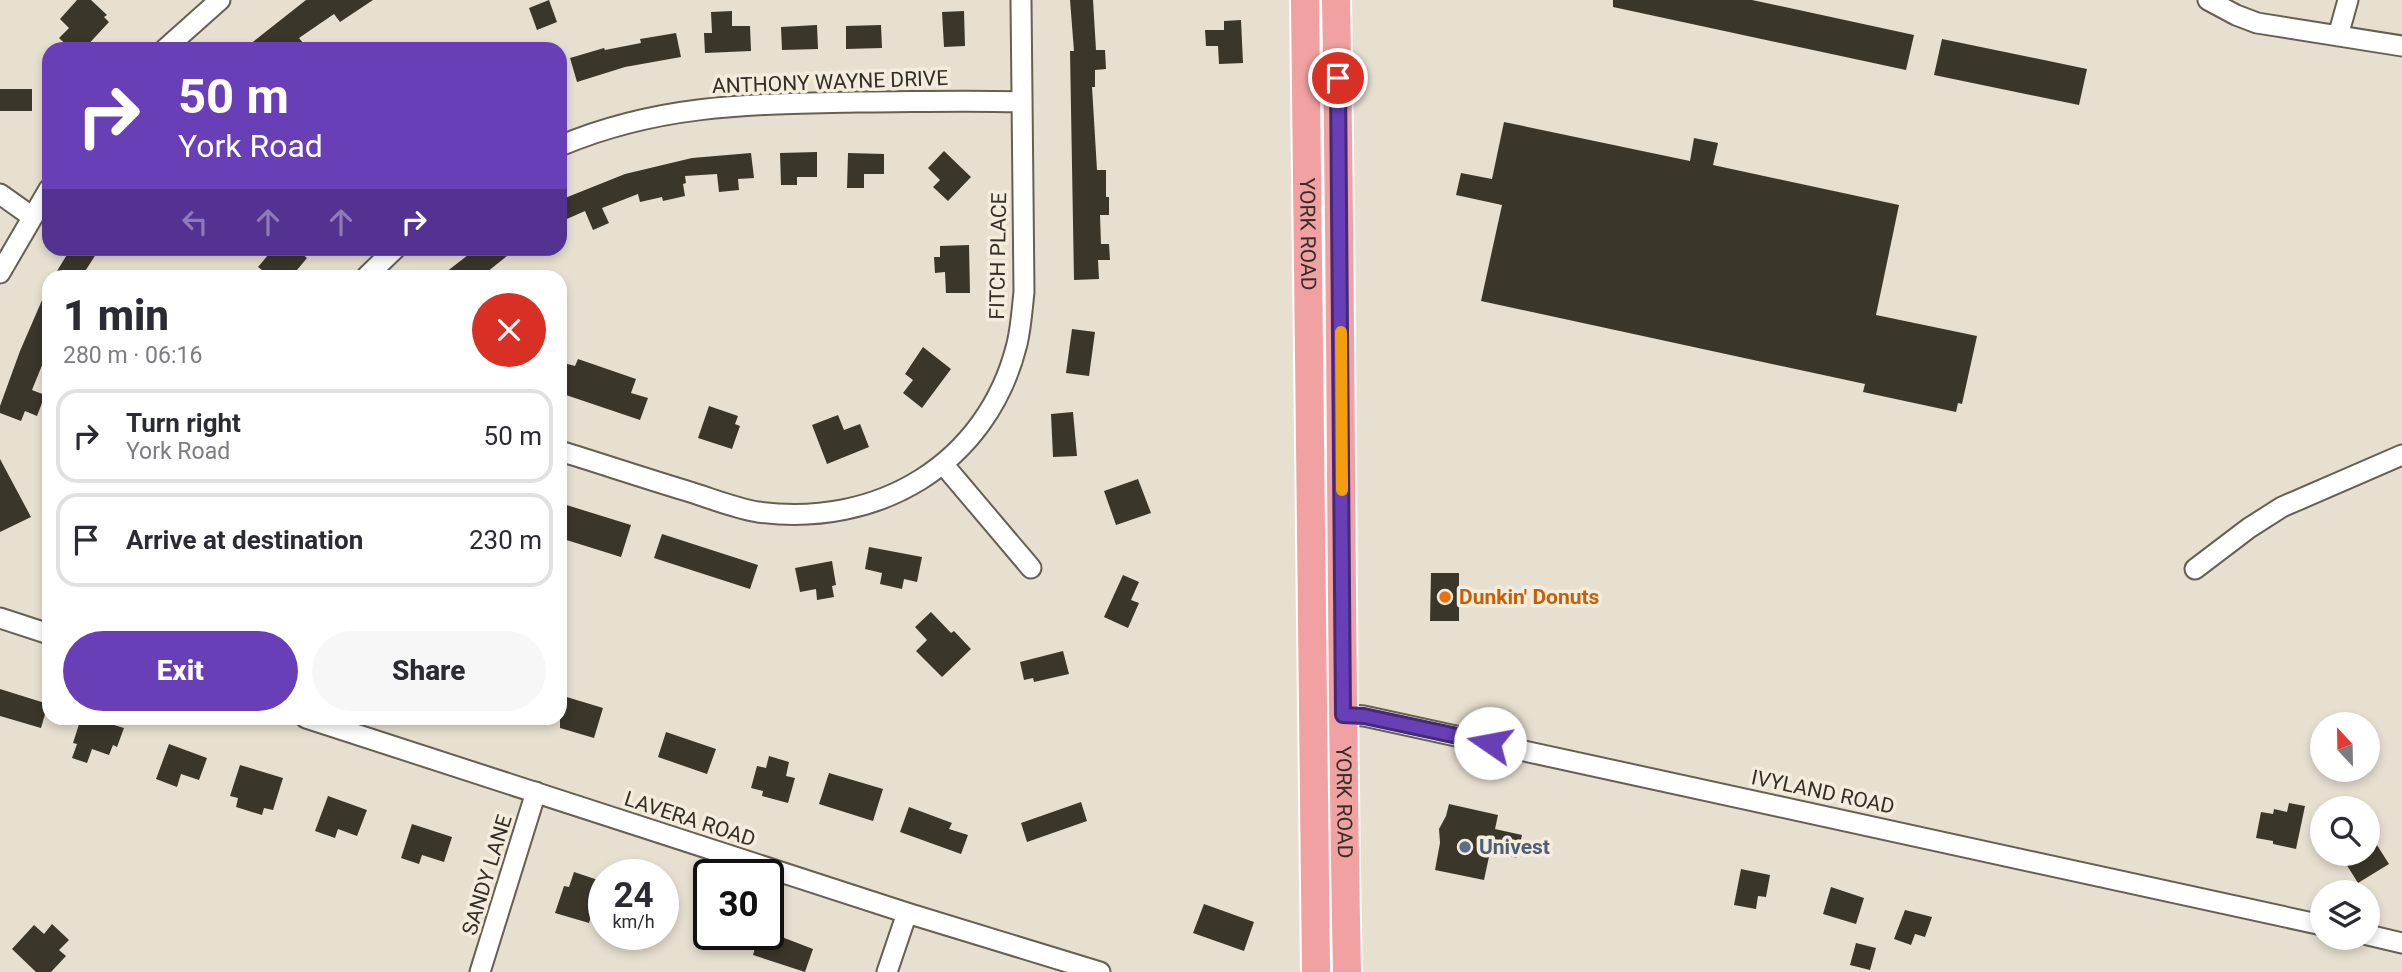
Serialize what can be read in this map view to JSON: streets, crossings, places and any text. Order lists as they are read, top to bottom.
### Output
{
  "streets": {
    "highway": ["YORK ROAD"],
    "street": [
      "ANTHONY WAYNE DRIVE",
      "FITCH PLACE",
      "IVYLAND ROAD",
      "LAVERA ROAD",
      "SANDY LANE"
    ]
  },
  "crossings": [
    ["ANTHONY WAYNE DRIVE", "FITCH PLACE"],
    ["YORK ROAD", "IVYLAND ROAD"],
    ["LAVERA ROAD", "SANDY LANE"]
  ],
  "places": ["Dunkin' Donuts", "Univest"],
  "north": "top",
  "page": {
    "turn": ["50 m", "York Road"],
    "heading": ["1 min", "280 m · 06:16"],
    "list": [
      {
        "name": "Turn right",
        "note": "York Road",
        "value": "50 m"
      },
      {
        "name": "Arrive at destination",
        "value": "230 m"
      }
    ],
    "buttons": ["Exit", "Share"],
    "speed": "24 km/h",
    "limit": "30"
  }
}
